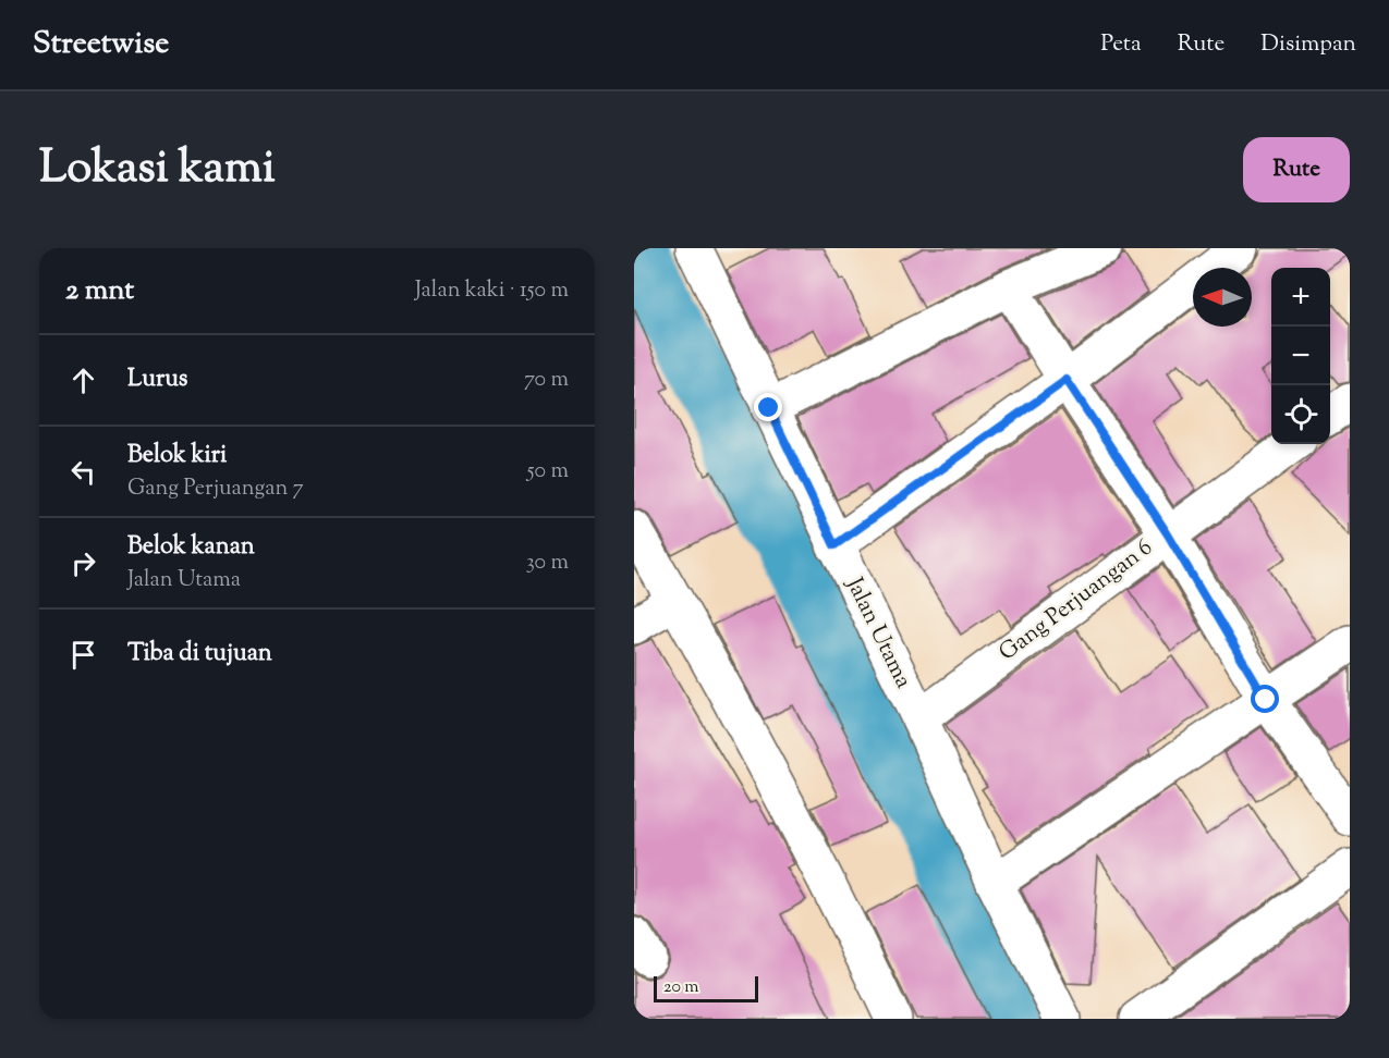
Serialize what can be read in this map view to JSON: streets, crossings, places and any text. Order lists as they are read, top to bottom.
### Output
{
  "streets": {
    "street": ["Gang Perjuangan 6", "Jalan Utama"]
  },
  "crossings": [
    ["Gang Perjuangan 6", "Jalan Utama"]
  ],
  "scale_bar": "20 m",
  "north": "left",
  "page": {
    "header": "Streetwise",
    "nav": ["Peta", "Rute", "Disimpan"],
    "title": "Lokasi kami",
    "buttons": "Rute",
    "heading": ["2 mnt", "Jalan kaki · 150 m"],
    "map_buttons": ["+", "−"],
    "list": [
      ["Lurus", "70 m"],
      ["Belok kiri", "Gang Perjuangan 7", "50 m"],
      ["Belok kanan", "Jalan Utama", "30 m"],
      "Tiba di tujuan"
    ],
    "scale": "20 m"
  }
}
